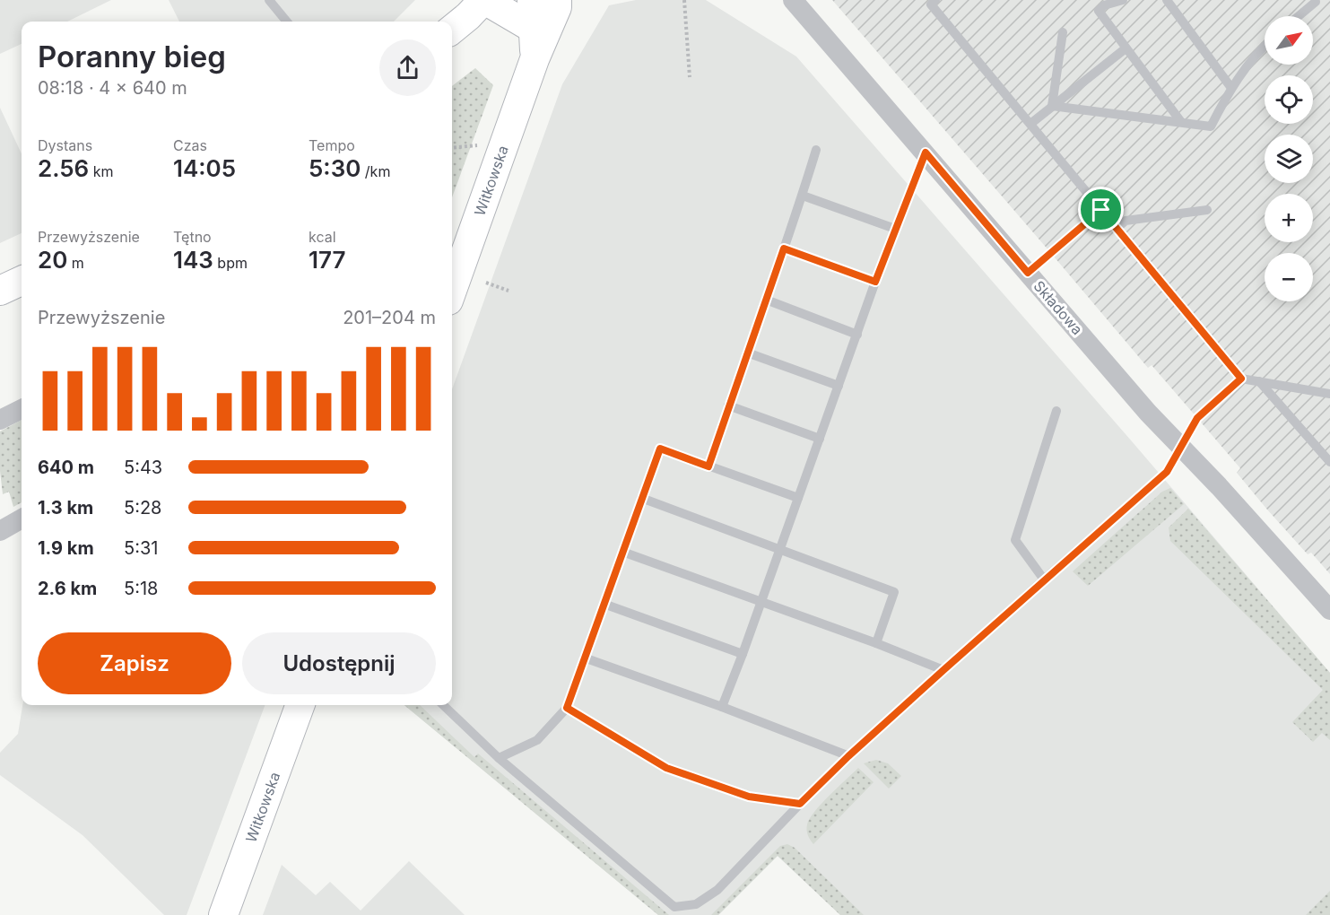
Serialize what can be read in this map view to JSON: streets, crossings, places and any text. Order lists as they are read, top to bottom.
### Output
{
  "streets": {
    "street": ["Witkowska", "Składowa"]
  },
  "north": "top right",
  "page": {
    "map_buttons": ["+", "−"],
    "heading": ["Poranny bieg", "08:18 · 4 × 640 m"],
    "stats": [
      ["Dystans", "2.56 km"],
      ["Czas", "14:05"],
      ["Tempo", "5:30 /km"],
      ["Przewyższenie", "20 m"],
      ["Tętno", "143 bpm"],
      ["kcal", "177"]
    ],
    "chart": ["Przewyższenie", "201–204 m"],
    "list": [
      {
        "name": "640 m",
        "note": "5:43"
      },
      {
        "name": "1.3 km",
        "note": "5:28"
      },
      {
        "name": "1.9 km",
        "note": "5:31"
      },
      {
        "name": "2.6 km",
        "note": "5:18"
      }
    ],
    "buttons": ["Zapisz", "Udostępnij"]
  }
}
